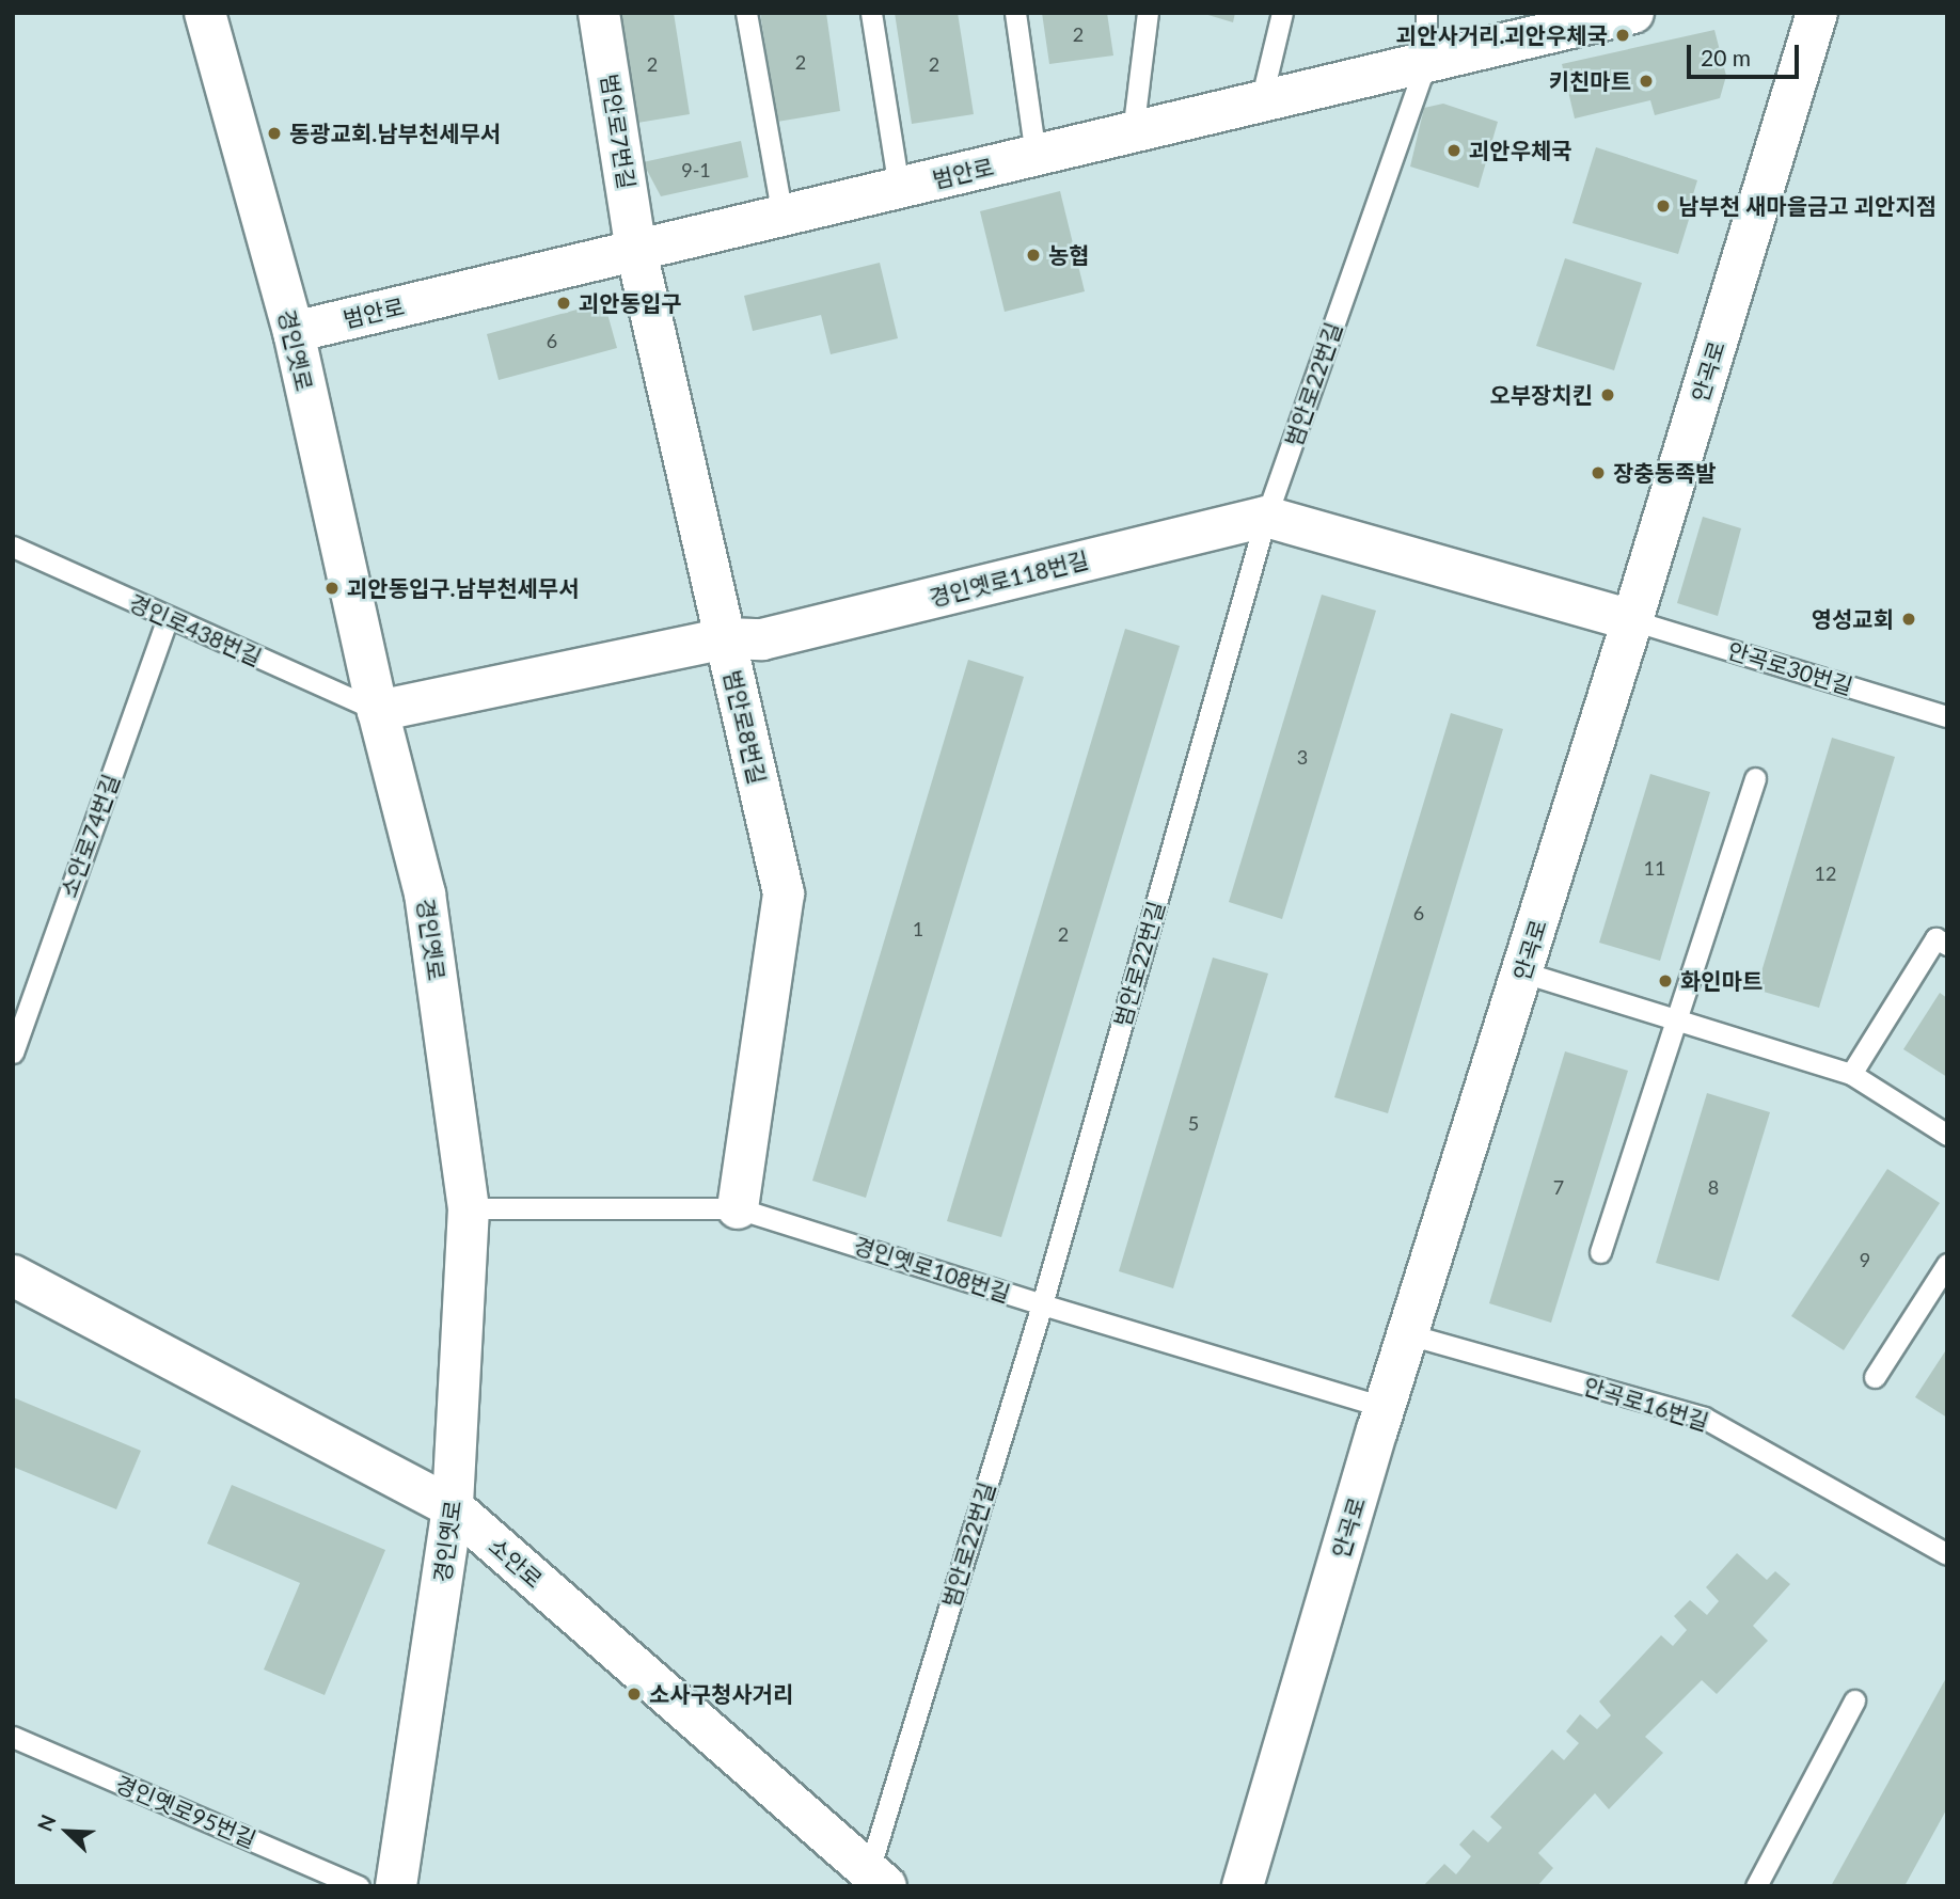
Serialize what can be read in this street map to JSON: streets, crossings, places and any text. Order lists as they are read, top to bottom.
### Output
{
  "streets": {
    "street": [
      "범안로7번길",
      "범안로",
      "경인옛로",
      "안곡로",
      "경인옛로118번길",
      "범안로8번길",
      "소안로"
    ],
    "lane": [
      "범안로22번길",
      "경인로438번길",
      "안곡로30번길",
      "소안로74번길",
      "경인옛로108번길",
      "안곡로16번길",
      "경인옛로95번길"
    ]
  },
  "crossings": [
    ["범안로7번길", "범안로"],
    ["범안로7번길", "범안로8번길"],
    ["범안로", "경인옛로"],
    ["범안로", "범안로22번길"],
    ["범안로", "범안로8번길"],
    ["경인옛로", "경인옛로118번길"],
    ["경인옛로", "경인로438번길"],
    ["경인옛로", "경인옛로108번길"],
    ["경인옛로", "소안로"],
    ["안곡로", "경인옛로118번길"],
    ["안곡로", "안곡로30번길"],
    ["안곡로", "경인옛로108번길"],
    ["안곡로", "안곡로16번길"],
    ["범안로22번길", "경인옛로118번길"],
    ["범안로22번길", "경인옛로108번길"],
    ["범안로22번길", "소안로"],
    ["경인옛로118번길", "경인로438번길"],
    ["경인옛로118번길", "안곡로30번길"],
    ["경인옛로118번길", "범안로8번길"],
    ["경인로438번길", "소안로74번길"],
    ["범안로8번길", "경인옛로108번길"]
  ],
  "places": [
    "괴안사거리.괴안우체국",
    "키친마트",
    "동광교회.남부천세무서",
    "괴안우체국",
    "남부천 새마을금고 괴안지점",
    "농협",
    "괴안동입구",
    "오부장치킨",
    "장충동족발",
    "괴안동입구.남부천세무서",
    "영성교회",
    "화인마트",
    "소사구청사거리"
  ],
  "house_numbers": [
    "2",
    "2",
    "2",
    "2",
    "9-1",
    "6",
    "3",
    "11",
    "12",
    "6",
    "1",
    "2",
    "5",
    "7",
    "8",
    "9"
  ],
  "scale_bar": "20 m",
  "north": "top left"
}
